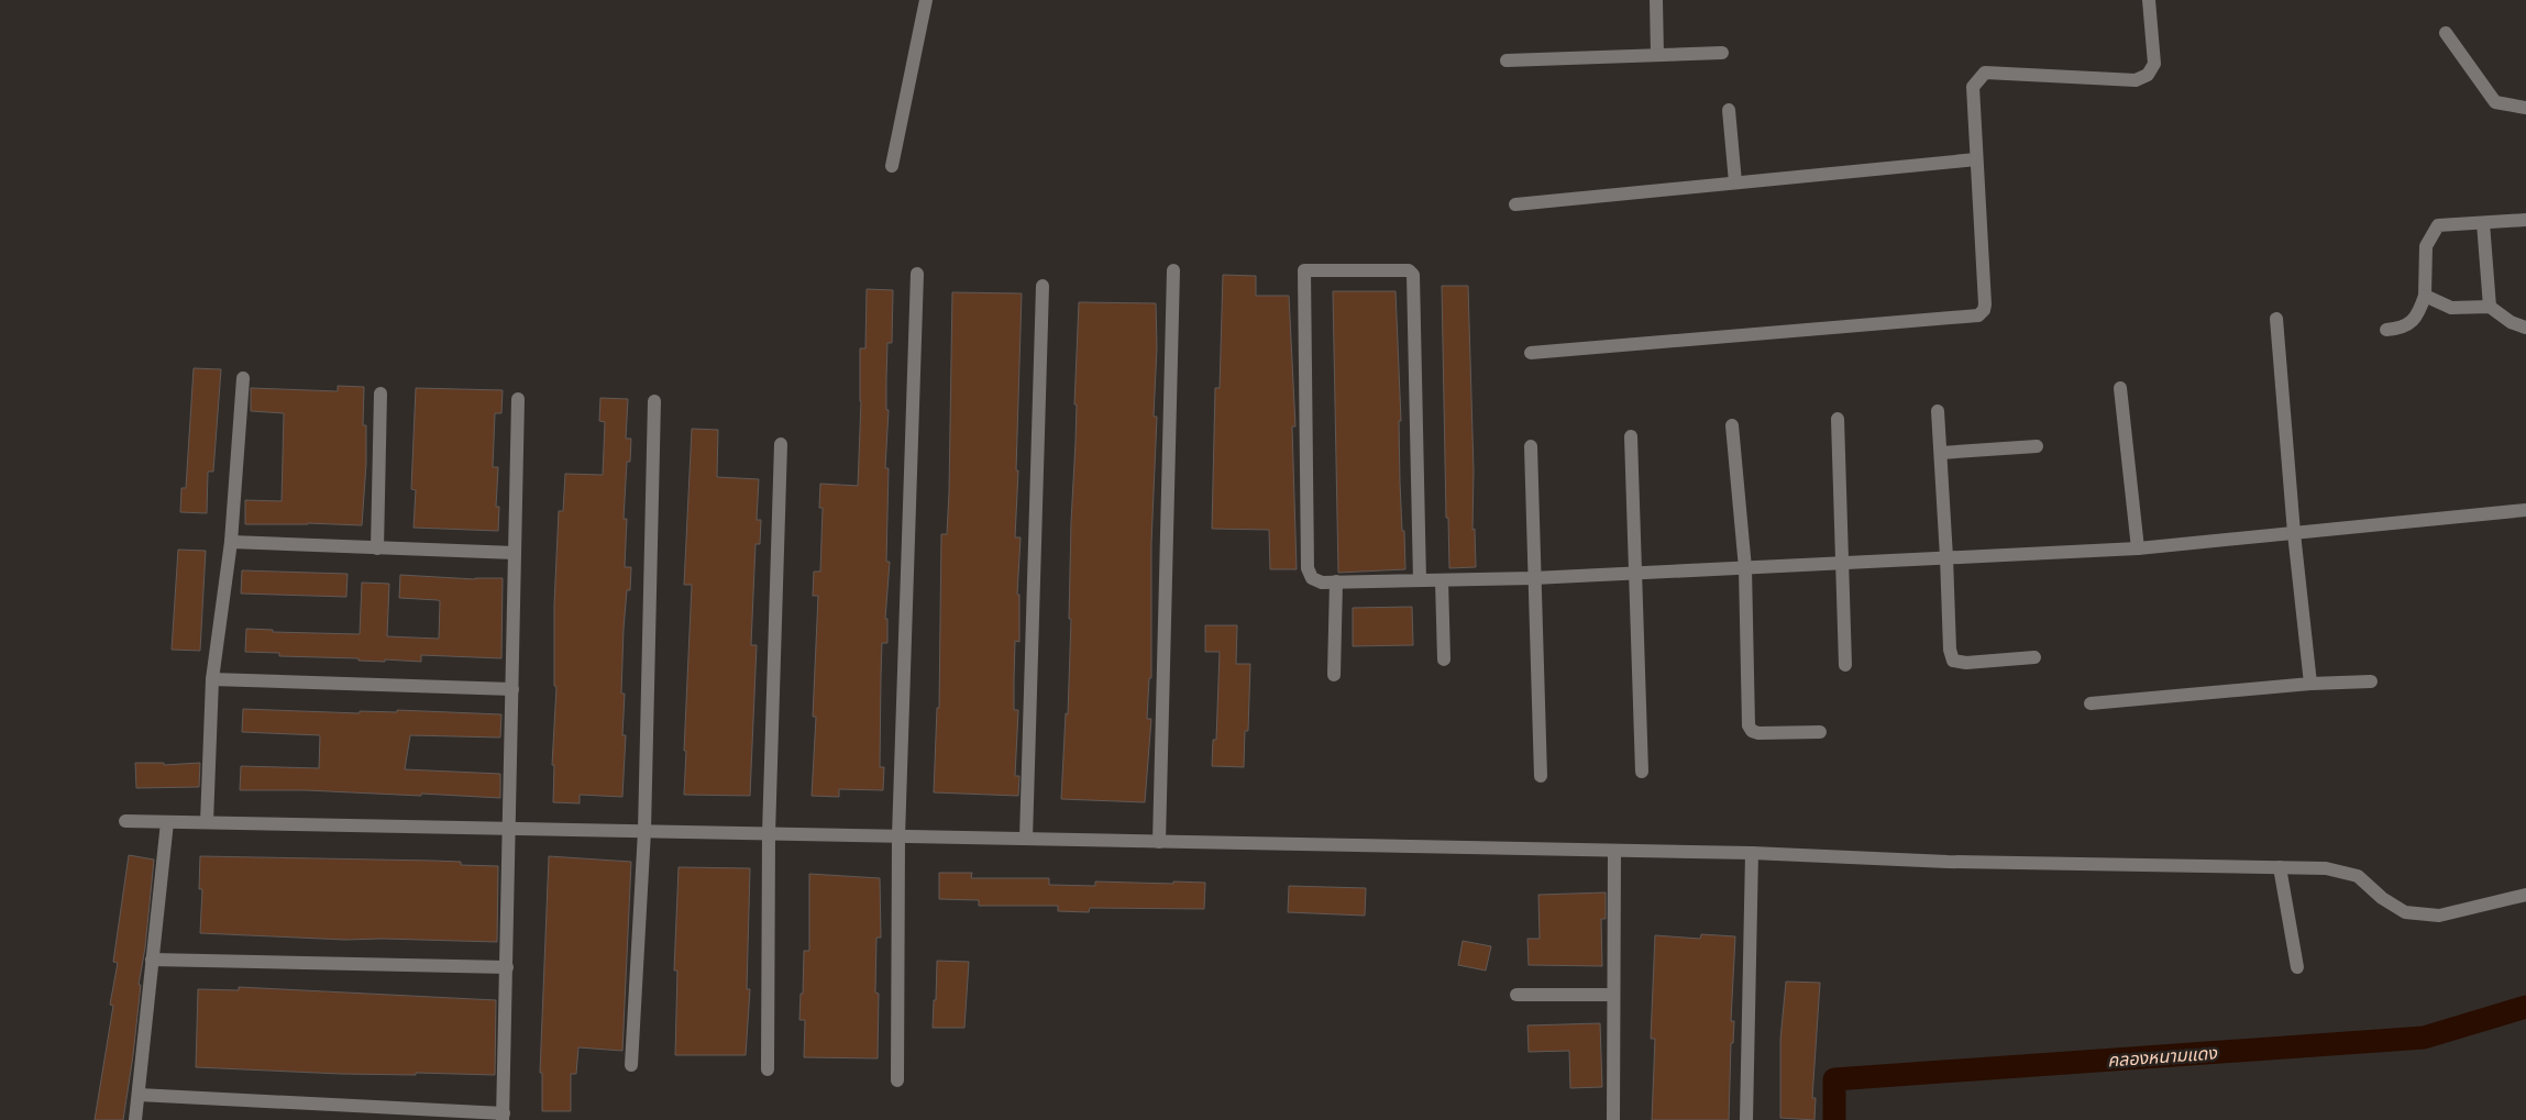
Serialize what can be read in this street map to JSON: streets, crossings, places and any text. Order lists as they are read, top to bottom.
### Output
{
  "water": ["คลองหนามแดง"]
}
